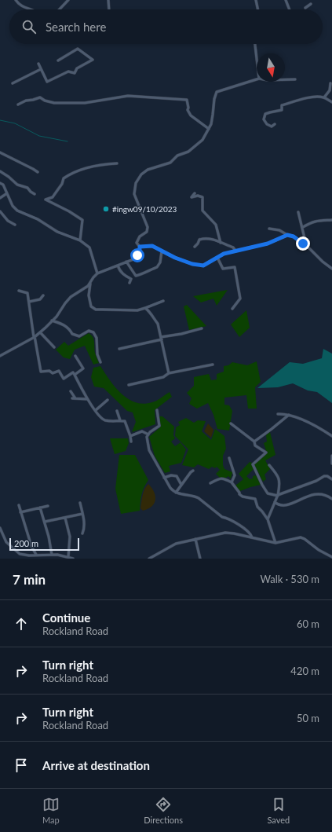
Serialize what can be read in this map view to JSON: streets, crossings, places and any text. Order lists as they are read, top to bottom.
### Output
{
  "places": ["#ingw09/10/2023"],
  "scale_bar": "200 m",
  "north": "bottom",
  "page": {
    "search": "Search here",
    "scale": "200 m",
    "heading": ["7 min", "Walk · 530 m"],
    "list": [
      ["Continue", "Rockland Road", "60 m"],
      ["Turn right", "Rockland Road", "420 m"],
      ["Turn right", "Rockland Road", "50 m"],
      "Arrive at destination"
    ],
    "nav": ["Map", "Directions", "Saved"]
  }
}
